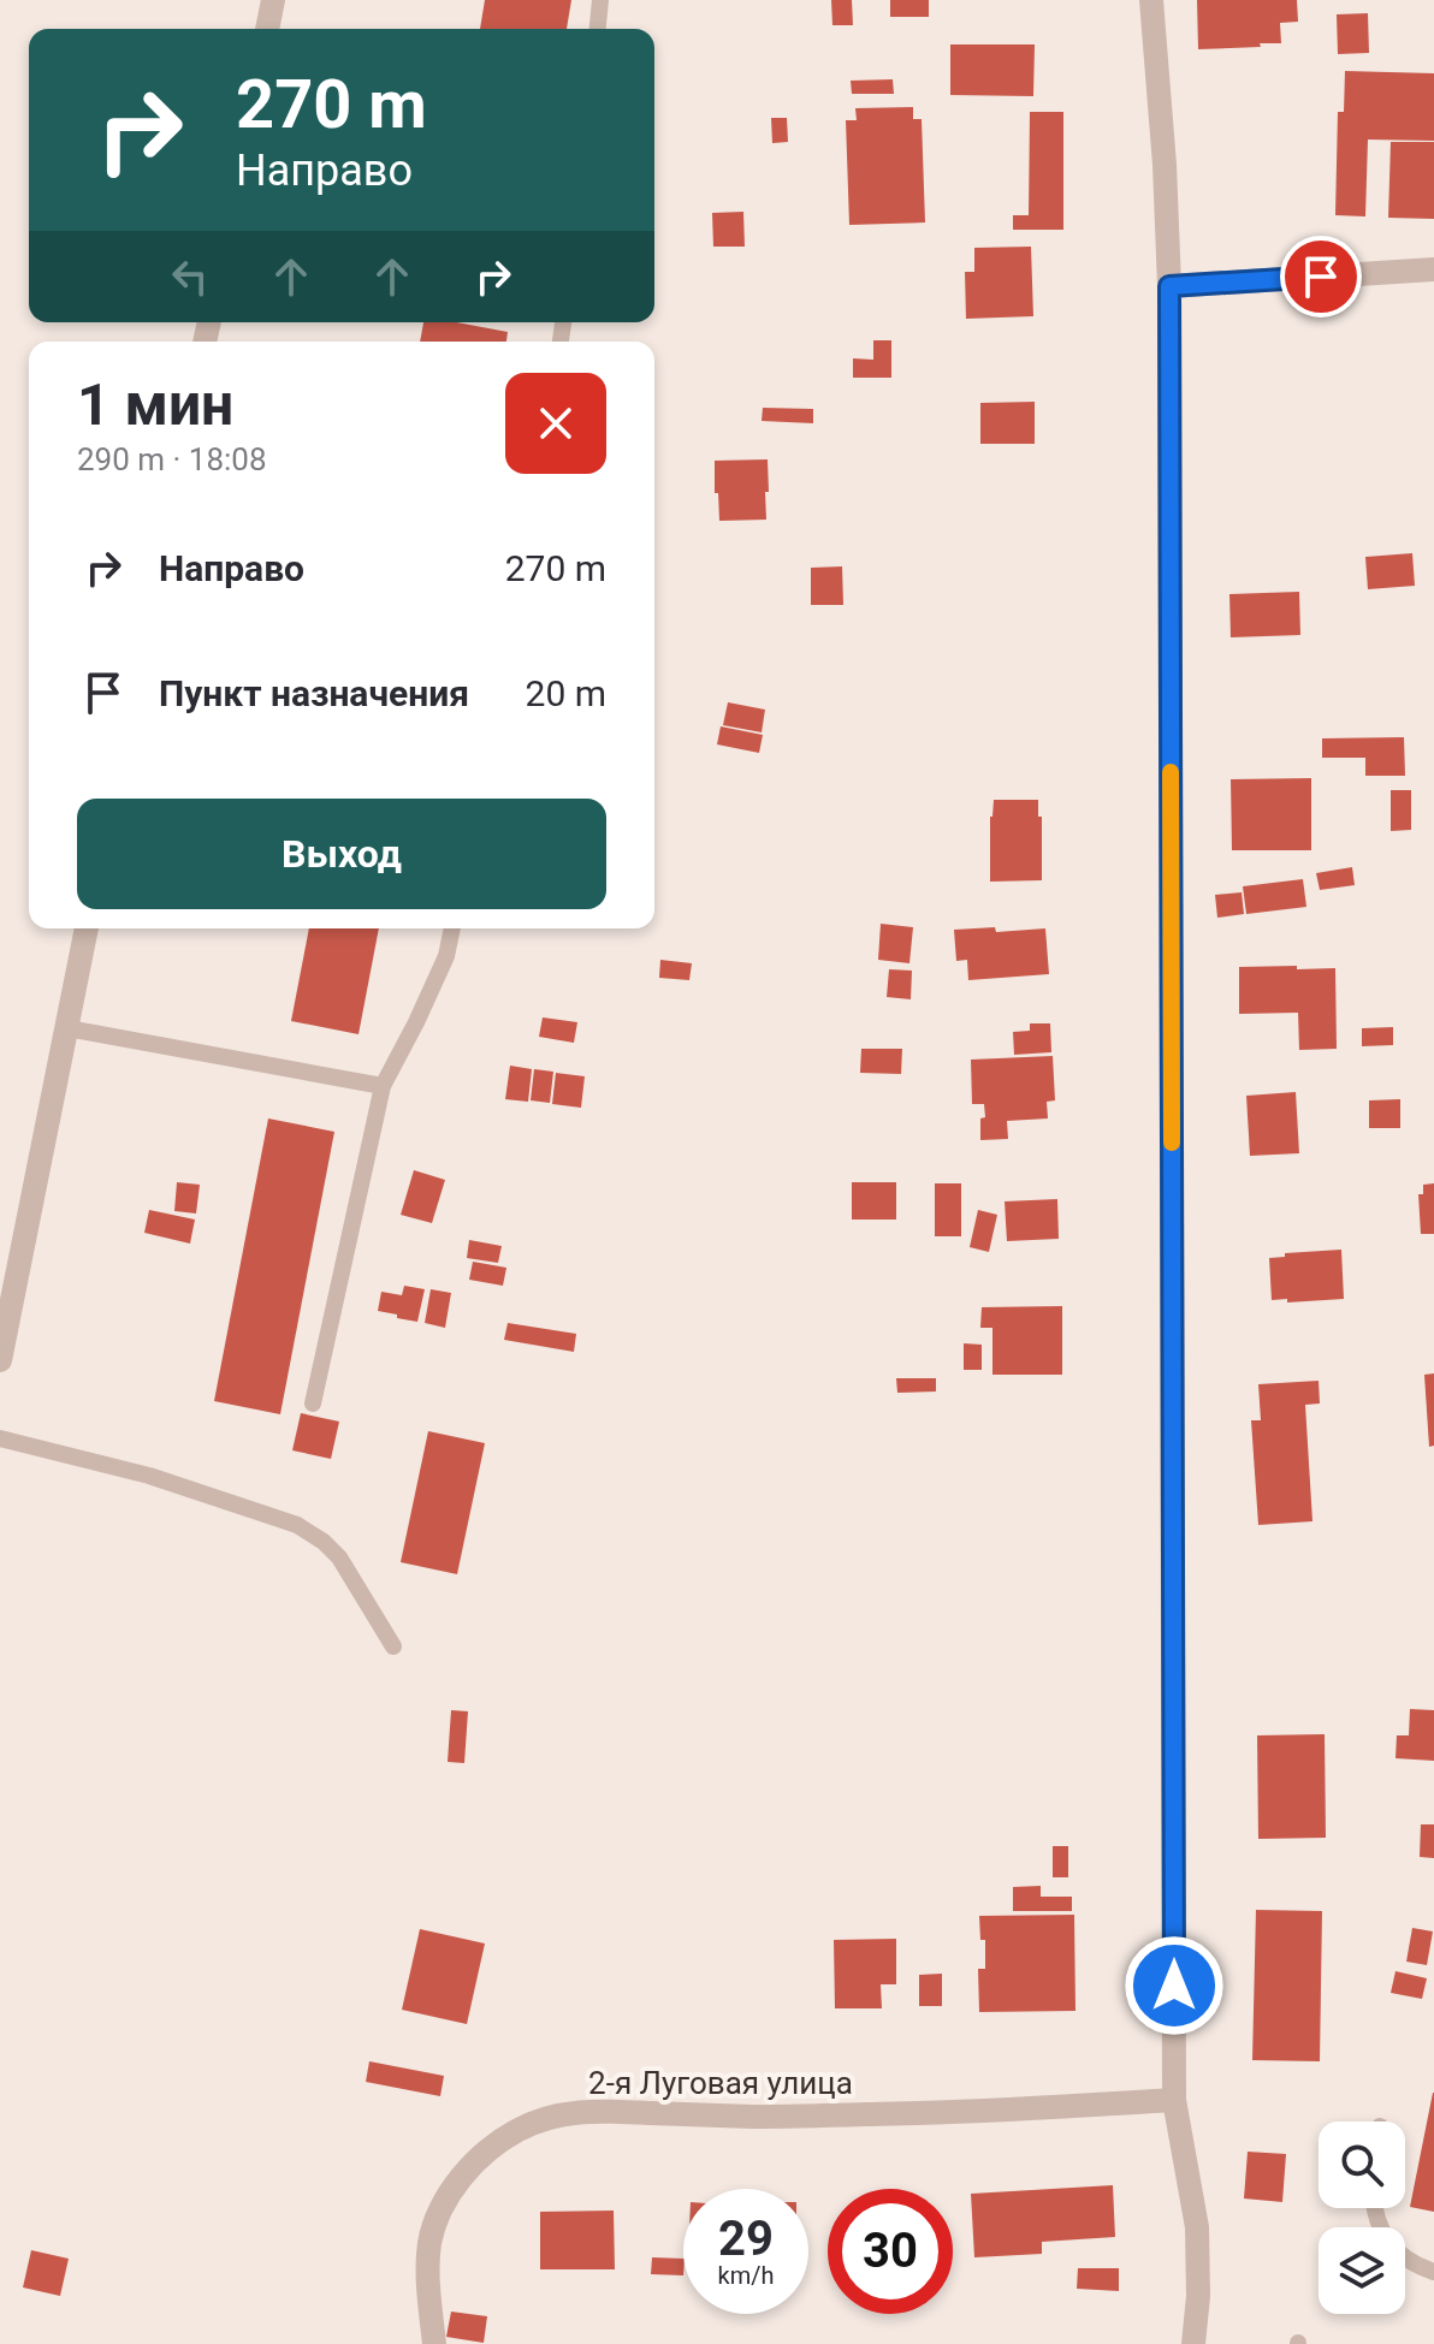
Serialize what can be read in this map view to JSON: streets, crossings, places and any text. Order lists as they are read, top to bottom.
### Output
{
  "streets": {
    "street": ["2-я Луговая улица"]
  },
  "page": {
    "turn": ["270 m", "Направо"],
    "heading": ["1 мин", "290 m · 18:08"],
    "list": [
      {
        "name": "Направо",
        "value": "270 m"
      },
      {
        "name": "Пункт назначения",
        "value": "20 m"
      }
    ],
    "buttons": "Выход",
    "speed": "29 km/h",
    "limit": "30"
  }
}
